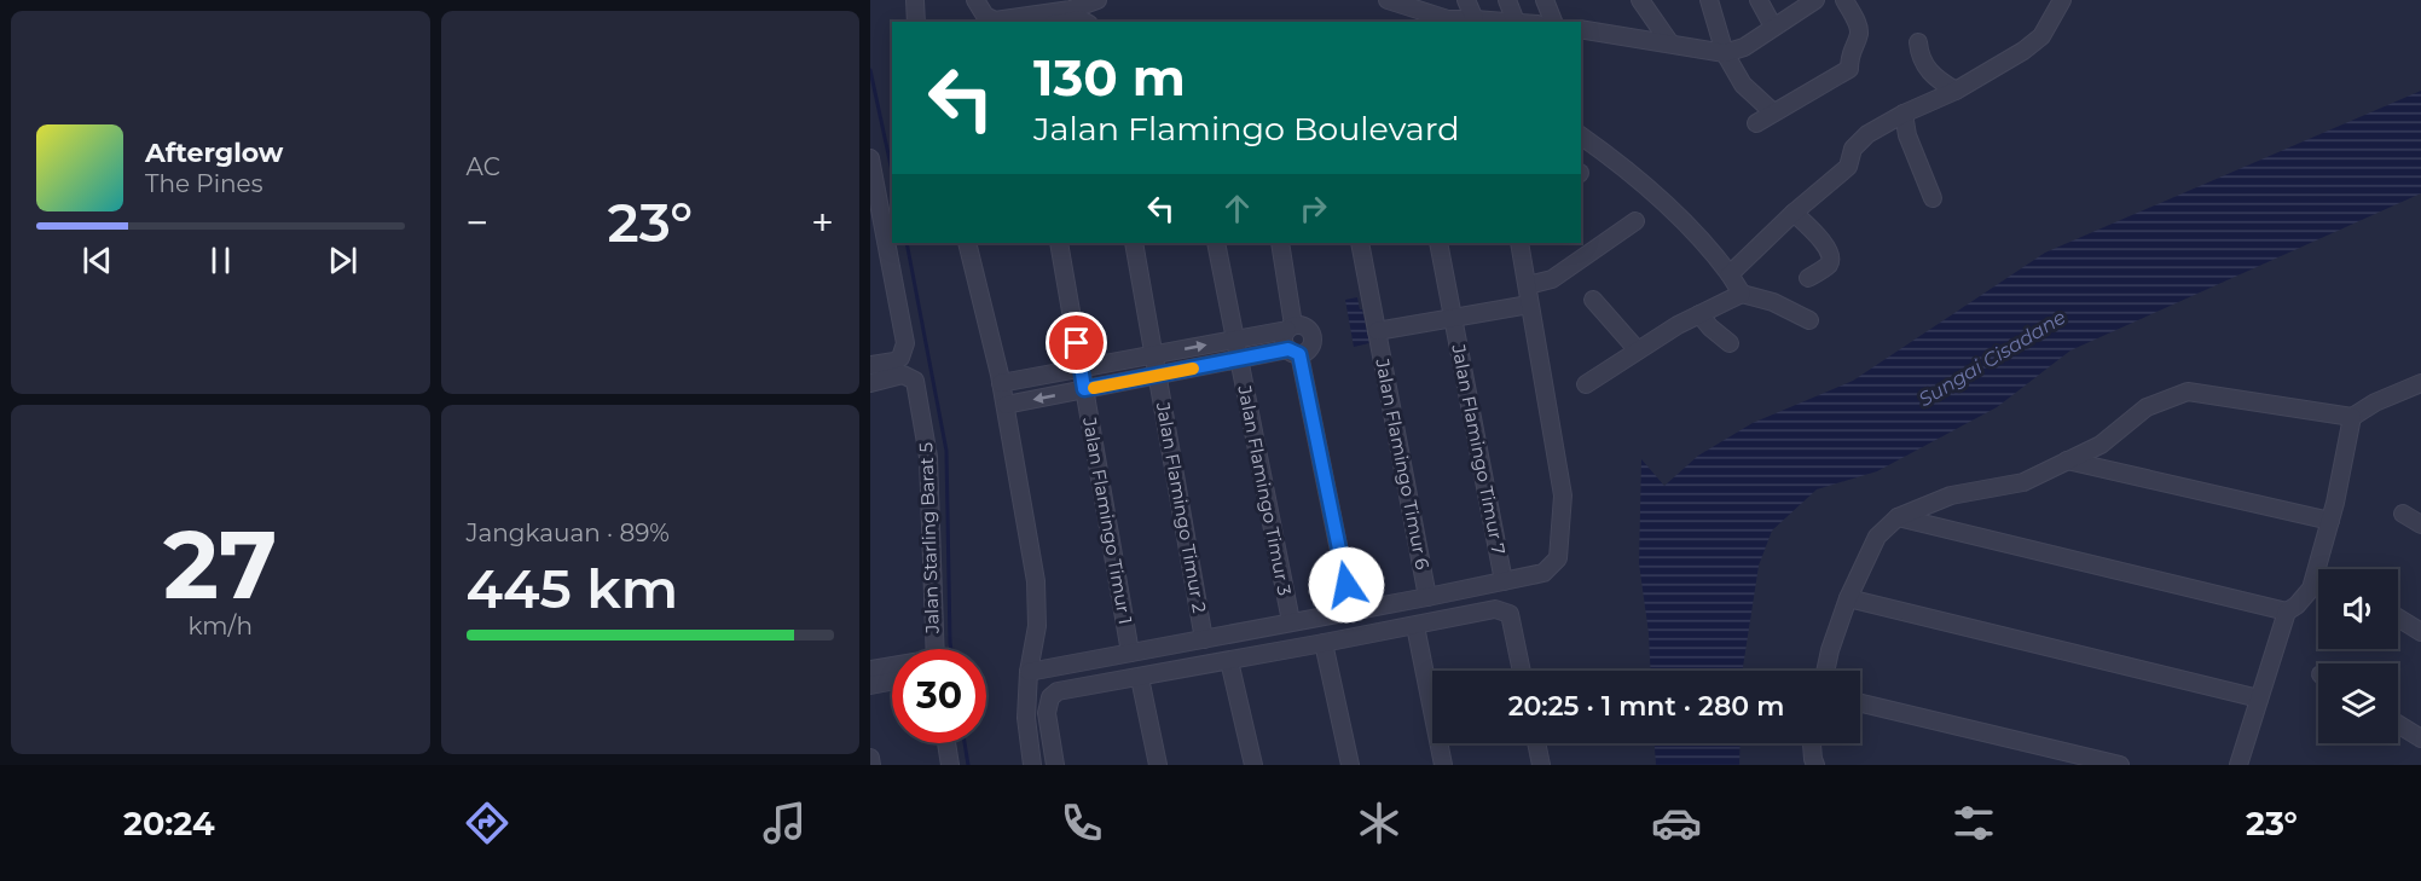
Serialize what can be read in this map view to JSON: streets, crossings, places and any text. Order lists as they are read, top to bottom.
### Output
{
  "streets": {
    "street": [
      "Jalan Flamingo Timur 7",
      "Jalan Flamingo Timur 6",
      "Jalan Flamingo Timur 3",
      "Jalan Flamingo Timur 2",
      "Jalan Flamingo Timur 1",
      "Jalan Starling Barat 5"
    ]
  },
  "water": ["Sungai Cisadane"],
  "page": {
    "tile": [
      "AC",
      ["27", "km/h"],
      ["Jangkauan · 89%", "445 km"]
    ],
    "turn": ["130 m", "Jalan Flamingo Boulevard"],
    "song": ["Afterglow", "The Pines"],
    "heat": ["−", "23°", "+"],
    "limit": "30",
    "trip": "20:25 · 1 mnt · 280 m",
    "tabs": ["20:24", "23°"]
  }
}
